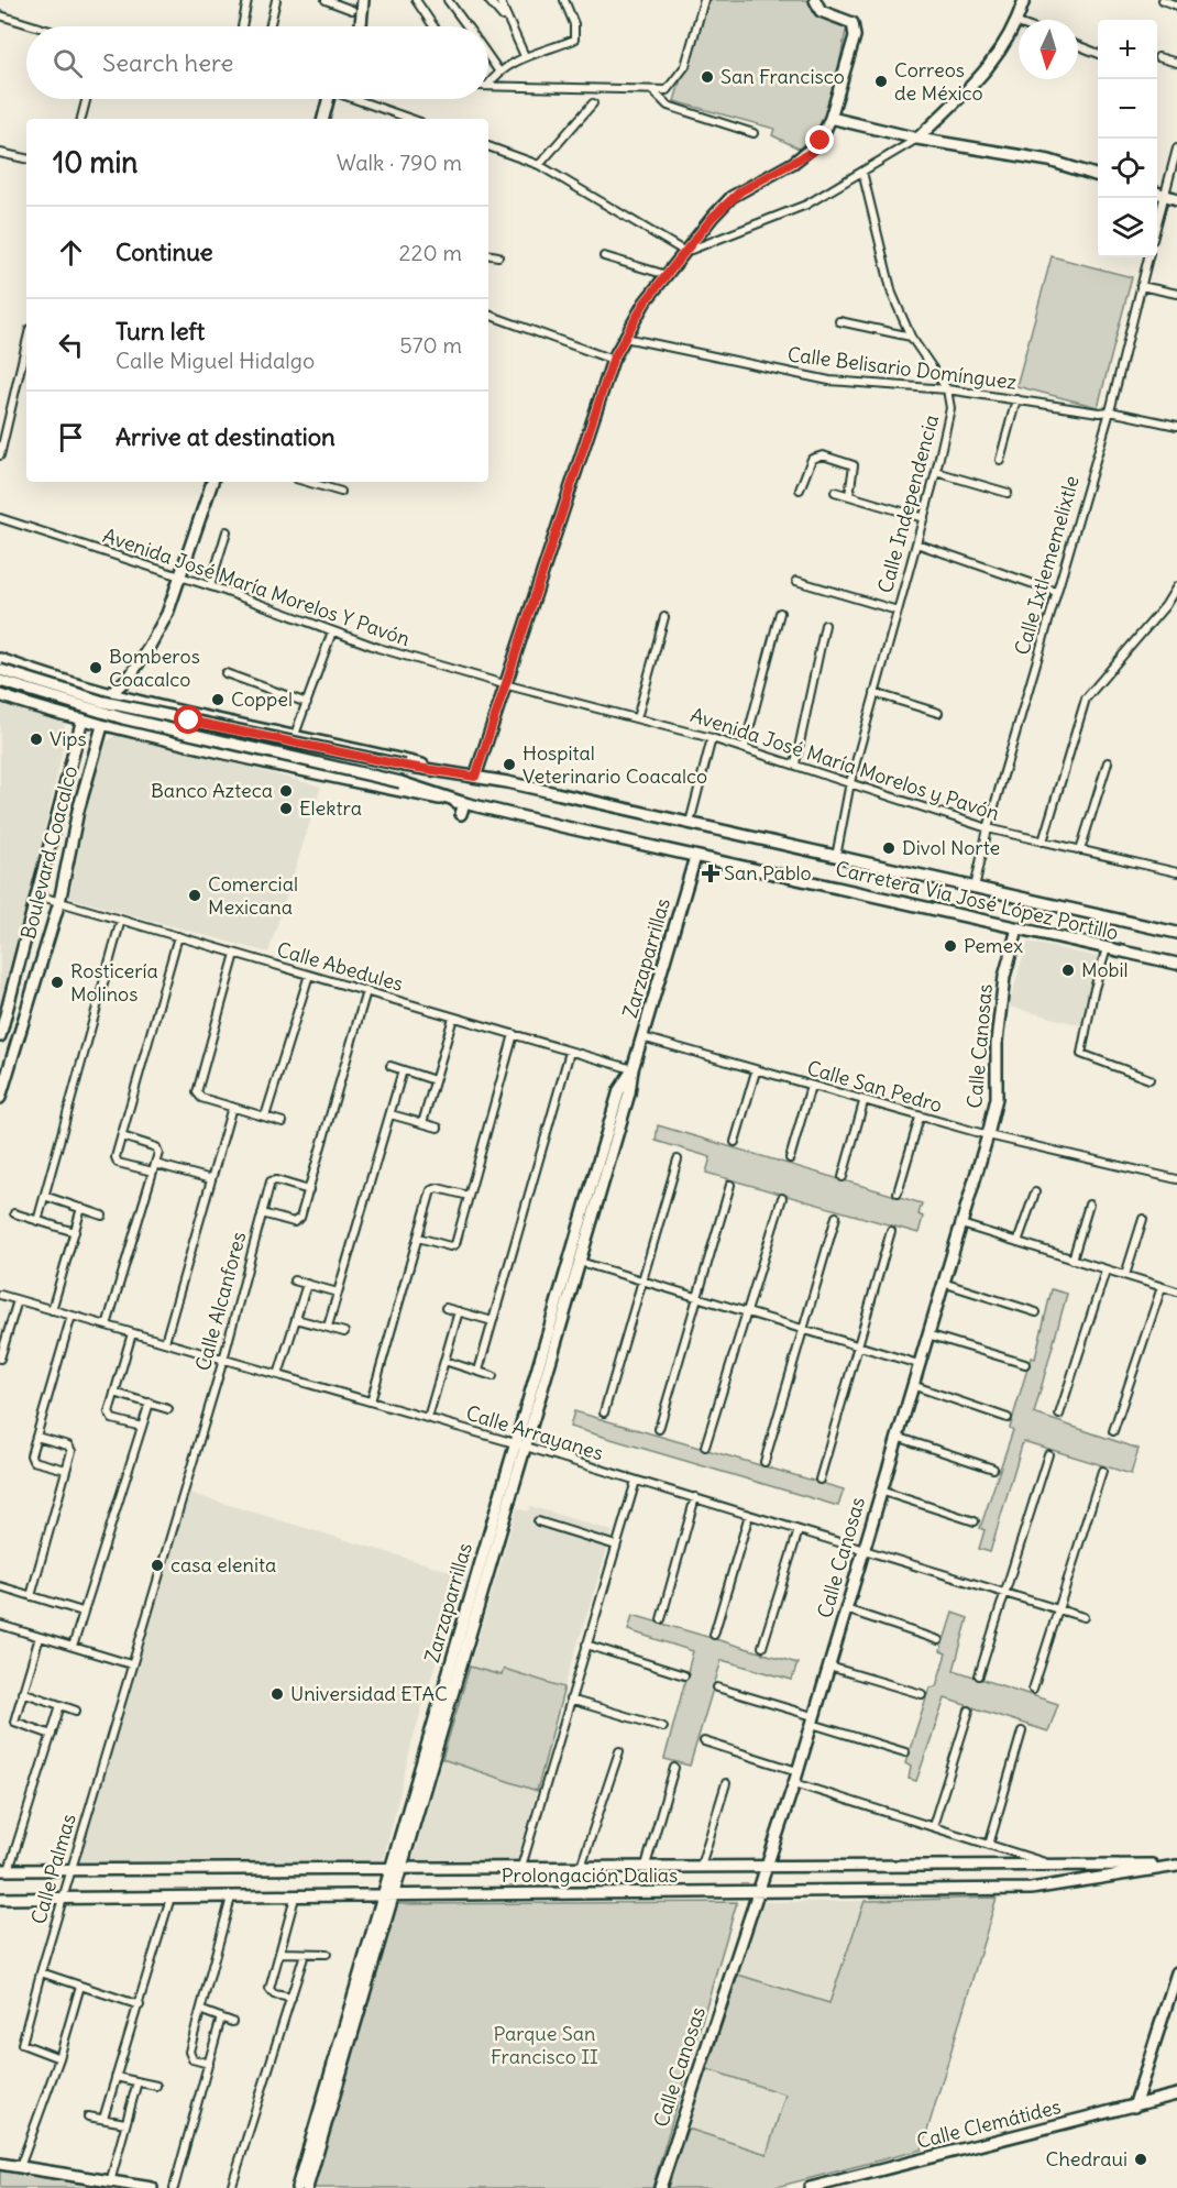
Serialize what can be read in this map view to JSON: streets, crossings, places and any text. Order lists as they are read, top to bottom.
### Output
{
  "streets": {
    "main road": [
      "Boulevard Coacalco",
      "Carretera Vía José López Portillo",
      "Zarzaparrillas",
      "Calle Canosas",
      "Prolongación Dalias",
      "Calle Clemátides"
    ],
    "street": [
      "Calle Belisario Domínguez",
      "Calle Independencia",
      "Calle Ixtlememelixtle",
      "Avenida José María Morelos Y Pavón",
      "Avenida José María Morelos y Pavón",
      "Calle Abedules",
      "Calle San Pedro",
      "Calle Alcanfores",
      "Calle Arrayanes",
      "Calle Palmas"
    ]
  },
  "crossings": [
    ["Calle Belisario Domínguez", "Calle Independencia"],
    ["Calle Belisario Domínguez", "Calle Ixtlememelixtle"],
    ["Calle Independencia", "Avenida José María Morelos y Pavón"],
    ["Calle Independencia", "Carretera Vía José López Portillo"],
    ["Calle Ixtlememelixtle", "Avenida José María Morelos y Pavón"],
    ["Calle Ixtlememelixtle", "Carretera Vía José López Portillo"],
    ["Avenida José María Morelos Y Pavón", "Avenida José María Morelos y Pavón"],
    ["Boulevard Coacalco", "Calle Abedules"],
    ["Carretera Vía José López Portillo", "Zarzaparrillas"],
    ["Carretera Vía José López Portillo", "Calle Canosas"],
    ["Zarzaparrillas", "Calle Abedules"],
    ["Zarzaparrillas", "Calle San Pedro"],
    ["Zarzaparrillas", "Calle Arrayanes"],
    ["Zarzaparrillas", "Prolongación Dalias"],
    ["Calle Canosas", "Calle San Pedro"],
    ["Calle Canosas", "Calle Arrayanes"],
    ["Calle Canosas", "Prolongación Dalias"],
    ["Calle Alcanfores", "Calle Arrayanes"],
    ["Calle Alcanfores", "Calle Palmas"],
    ["Calle Palmas", "Prolongación Dalias"]
  ],
  "parks": ["Parque San Francisco II"],
  "places": {
    "other": [
      "San Francisco",
      "Correos de México",
      "Bomberos Coacalco",
      "Coppel",
      "Vips",
      "Hospital Veterinario Coacalco",
      "Banco Azteca",
      "Elektra",
      "Divol Norte",
      "Comercial Mexicana",
      "Pemex",
      "Mobil",
      "Rosticería Molinos",
      "casa elenita",
      "Universidad ETAC",
      "Chedraui"
    ],
    "health": ["San Pablo"]
  },
  "north": "bottom",
  "page": {
    "map_buttons": ["+", "−"],
    "search": "Search here",
    "heading": ["10 min", "Walk · 790 m"],
    "list": [
      ["Continue", "220 m"],
      ["Turn left", "Calle Miguel Hidalgo", "570 m"],
      "Arrive at destination"
    ]
  }
}
